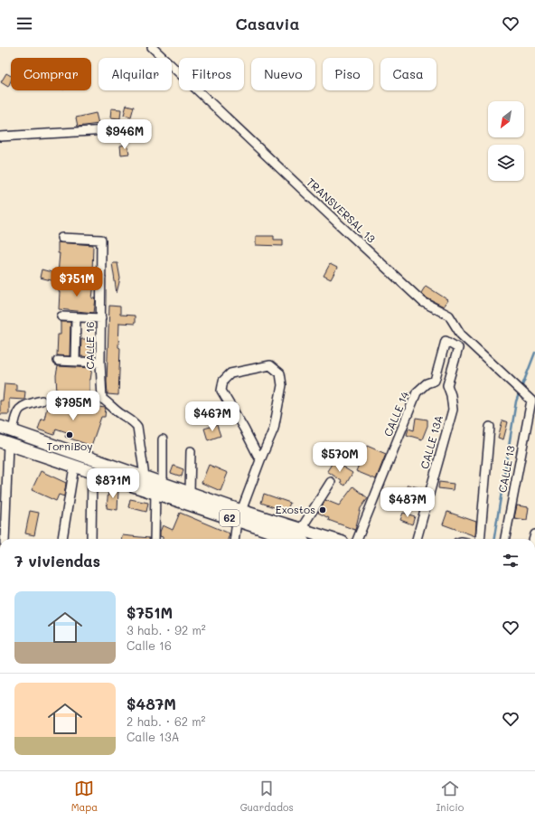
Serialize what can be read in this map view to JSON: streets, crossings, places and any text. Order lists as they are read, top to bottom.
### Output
{
  "streets": {
    "highway": ["62"],
    "street": [
      "TRANSVERSAL 13",
      "CALLE 16",
      "CALLE 14",
      "CALLE 13A",
      "CALLE 13"
    ]
  },
  "crossings": [
    ["TRANSVERSAL 13", "CALLE 13"]
  ],
  "places": ["TorniBoy", "Exostos"],
  "north": "bottom left",
  "page": {
    "header": "Casavia",
    "chip": [
      "Comprar",
      "Alquilar",
      "Filtros",
      "Nuevo",
      "Piso",
      "Casa"
    ],
    "price": [
      "$946M",
      "$751M",
      "$795M",
      "$467M",
      "$570M",
      "$871M",
      "$487M"
    ],
    "heading": "7 viviendas",
    "list": [
      {
        "name": "$751M",
        "note": "3 hab. · 92 m² · Calle 16"
      },
      {
        "name": "$487M",
        "note": "2 hab. · 62 m² · Calle 13A"
      }
    ],
    "tabs": ["Mapa", "Guardados", "Inicio"]
  }
}
